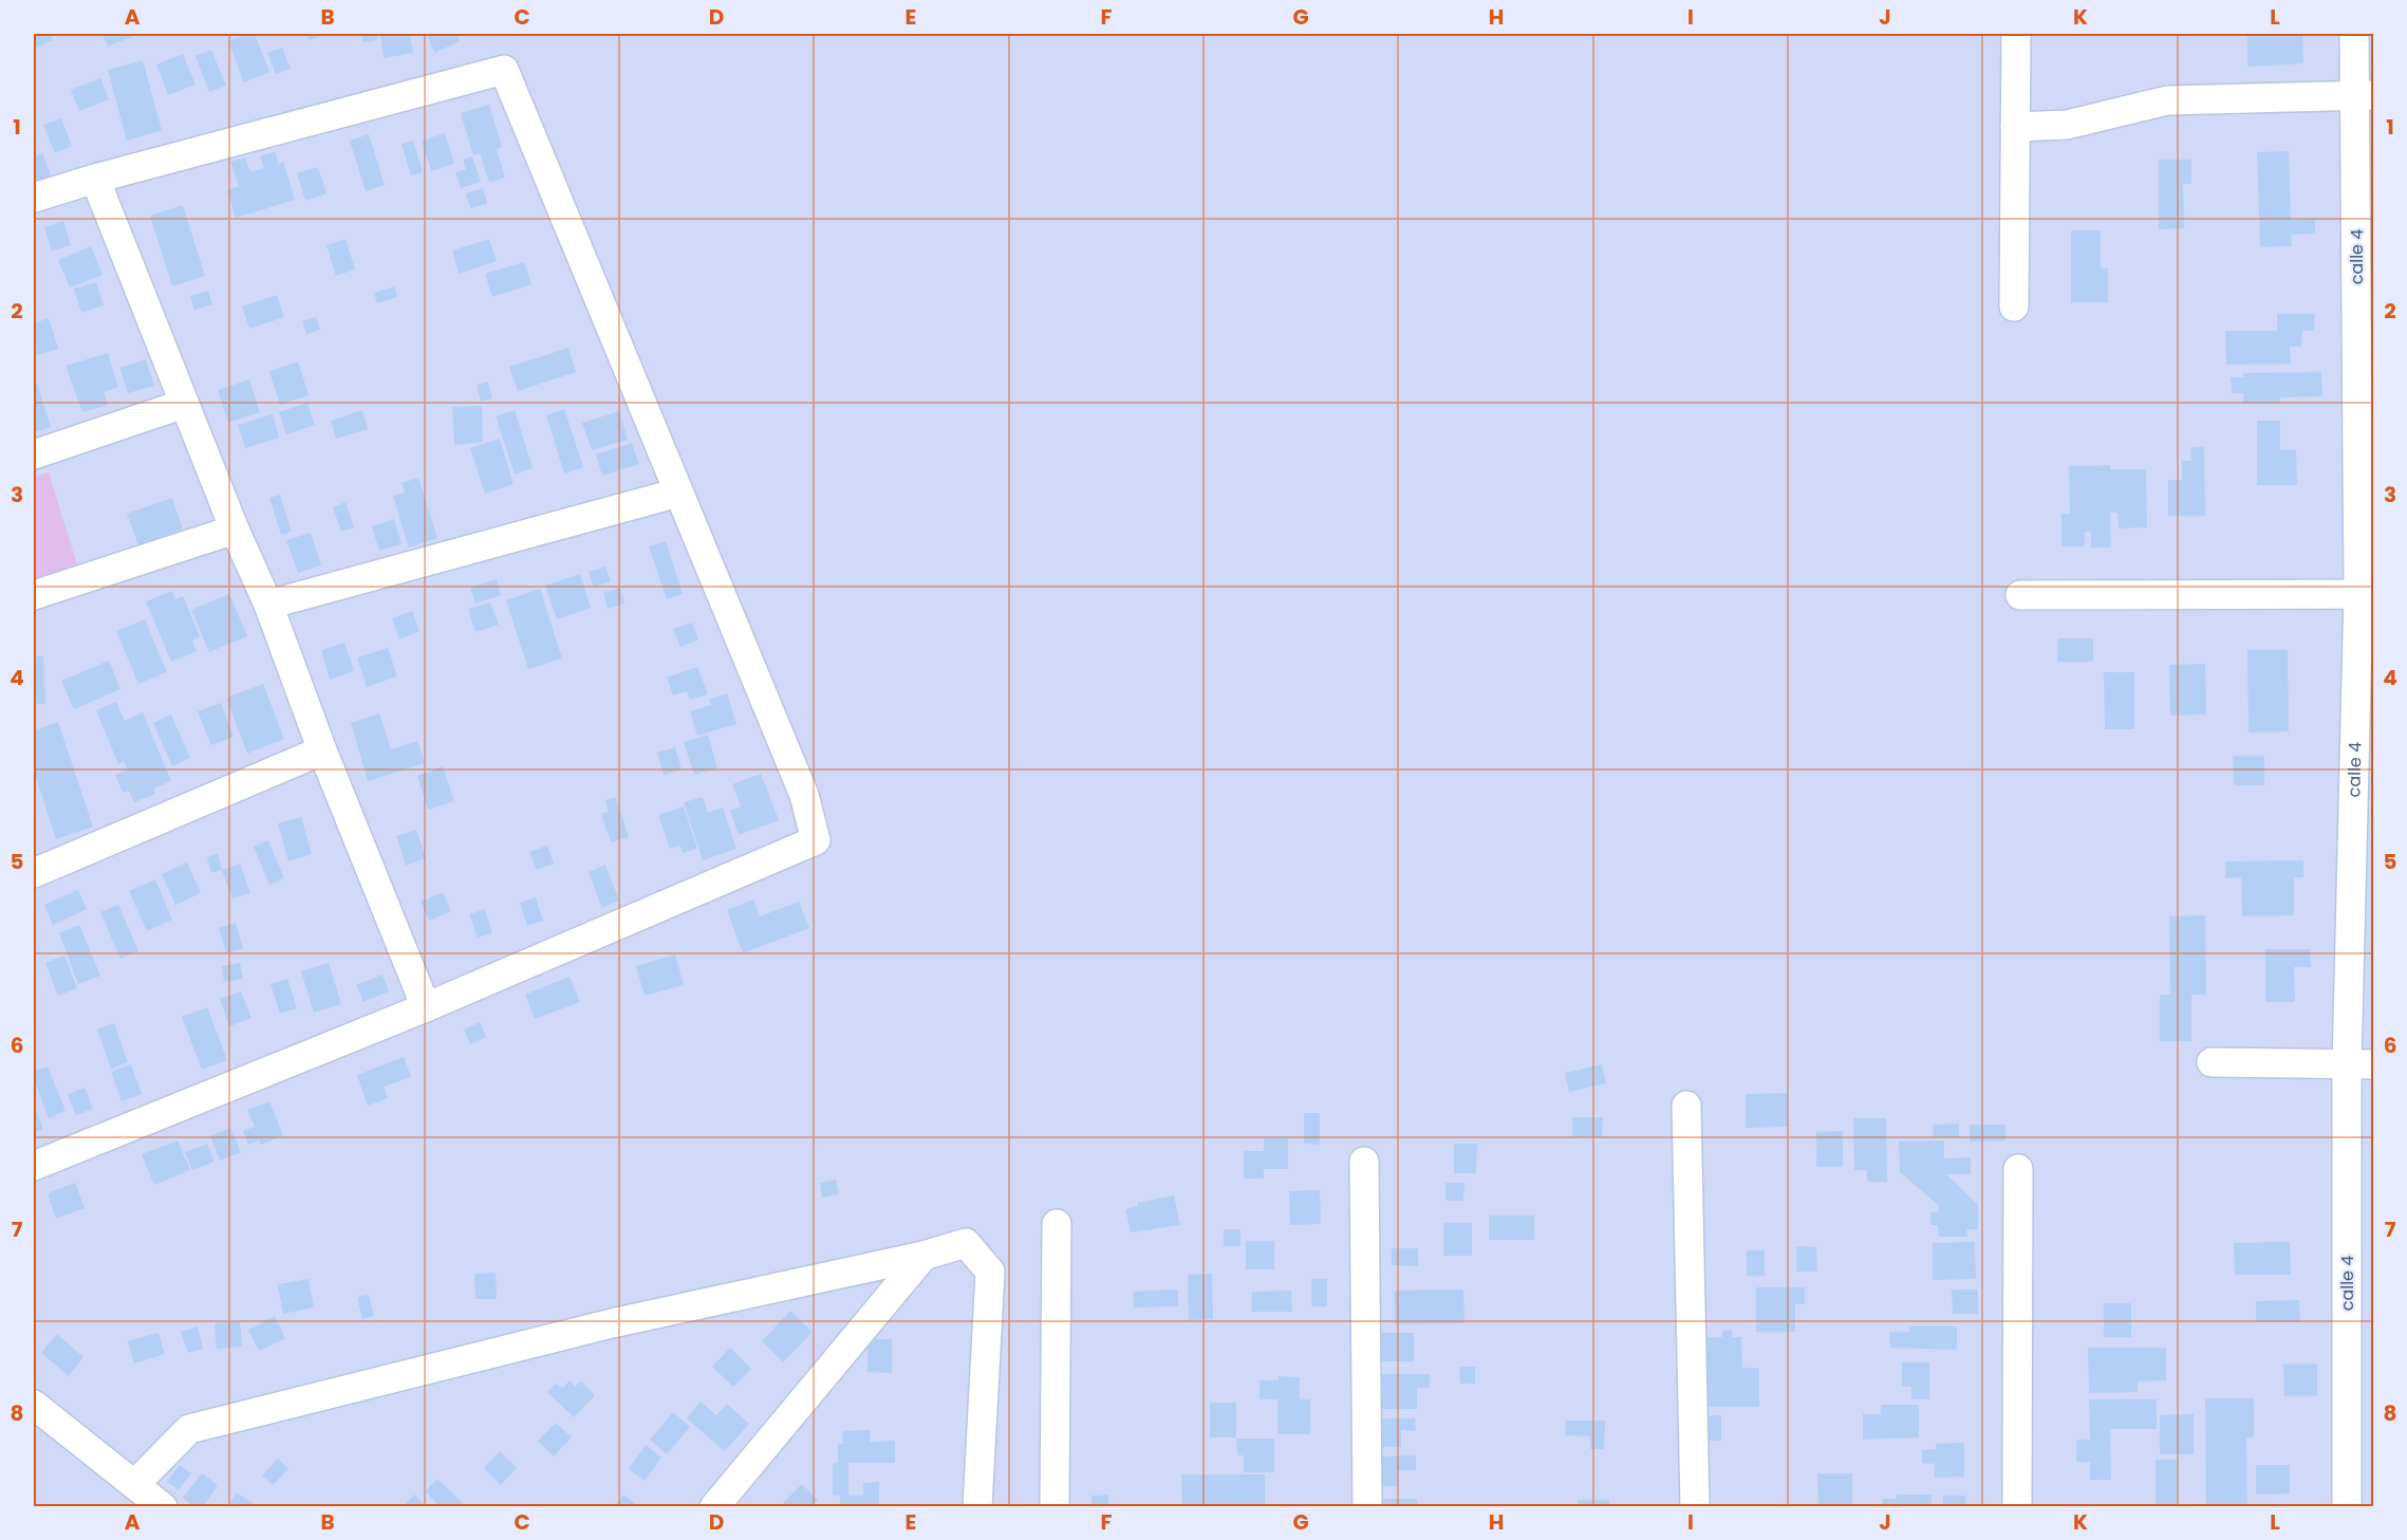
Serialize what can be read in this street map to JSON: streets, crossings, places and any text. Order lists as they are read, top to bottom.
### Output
{
  "streets": {
    "street": ["calle 4"]
  },
  "grid": {
    "columns": [
      "A",
      "B",
      "C",
      "D",
      "E",
      "F",
      "G",
      "H",
      "I",
      "J",
      "K",
      "L"
    ],
    "rows": [
      "1",
      "2",
      "3",
      "4",
      "5",
      "6",
      "7",
      "8"
    ]
  }
}
